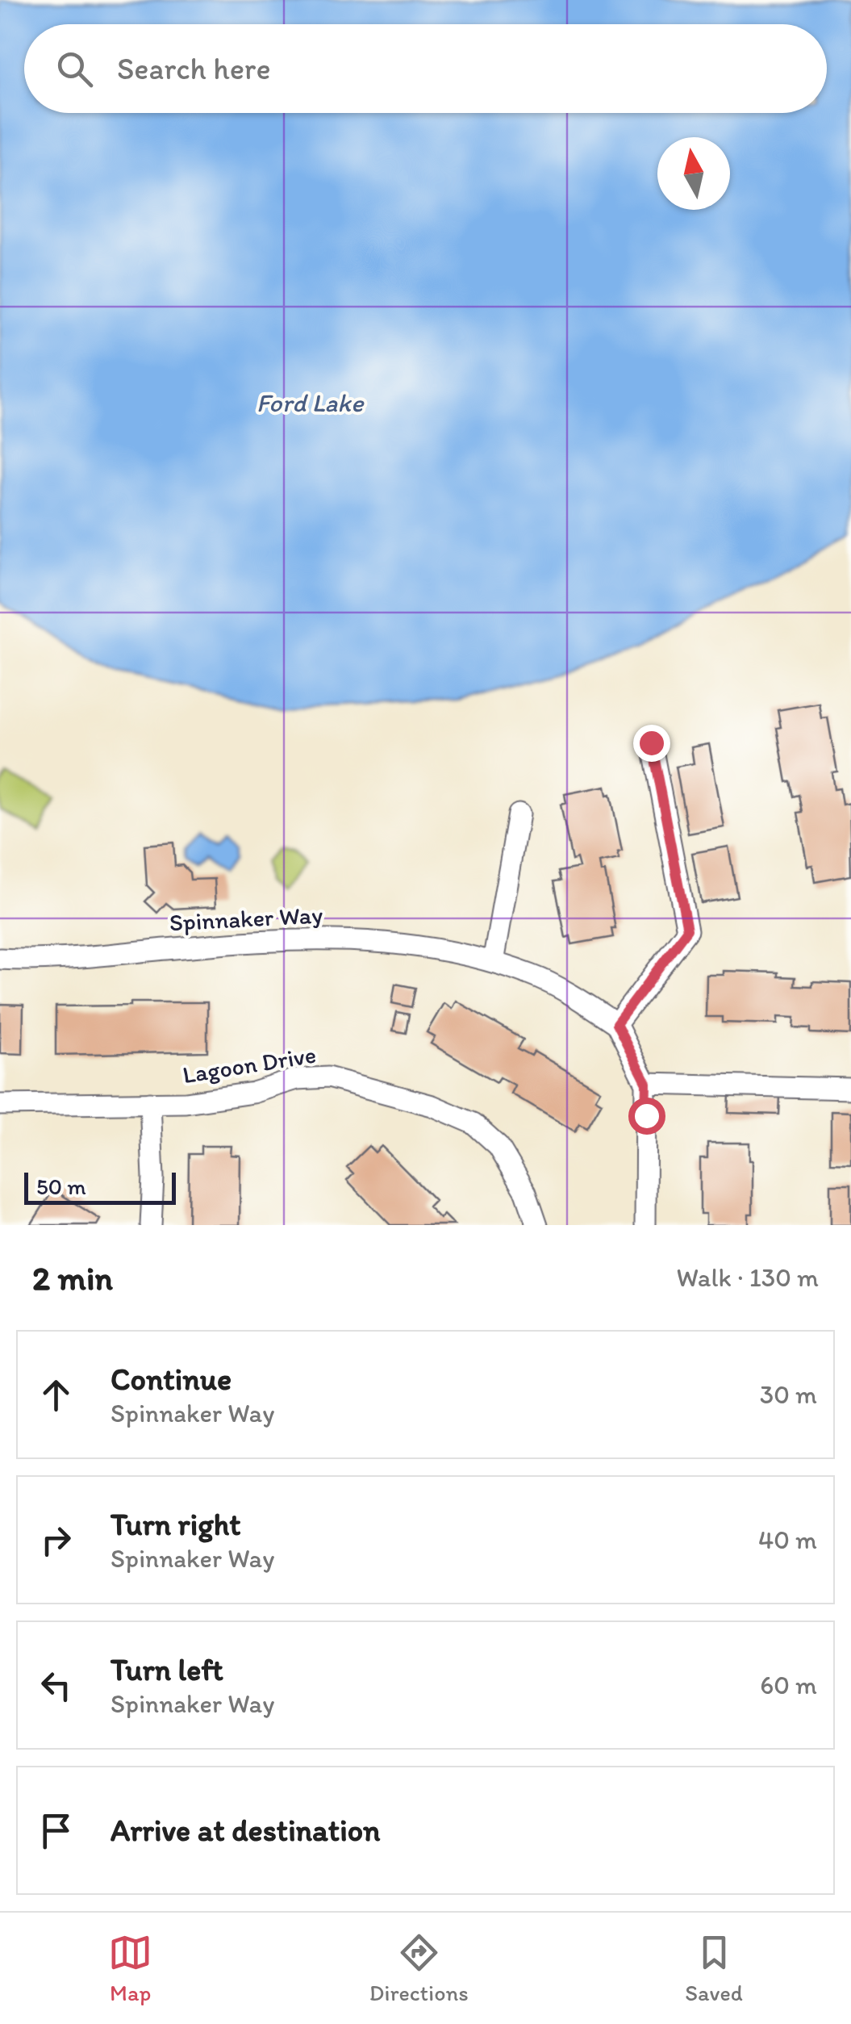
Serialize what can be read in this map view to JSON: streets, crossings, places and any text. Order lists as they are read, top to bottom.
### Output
{
  "streets": {
    "street": ["Spinnaker Way", "Lagoon Drive"]
  },
  "water": ["Ford Lake"],
  "scale_bar": "50 m",
  "north": "top",
  "page": {
    "search": "Search here",
    "scale": "50 m",
    "heading": ["2 min", "Walk · 130 m"],
    "list": [
      ["Continue", "Spinnaker Way", "30 m"],
      ["Turn right", "Spinnaker Way", "40 m"],
      ["Turn left", "Spinnaker Way", "60 m"],
      "Arrive at destination"
    ],
    "nav": ["Map", "Directions", "Saved"]
  }
}
